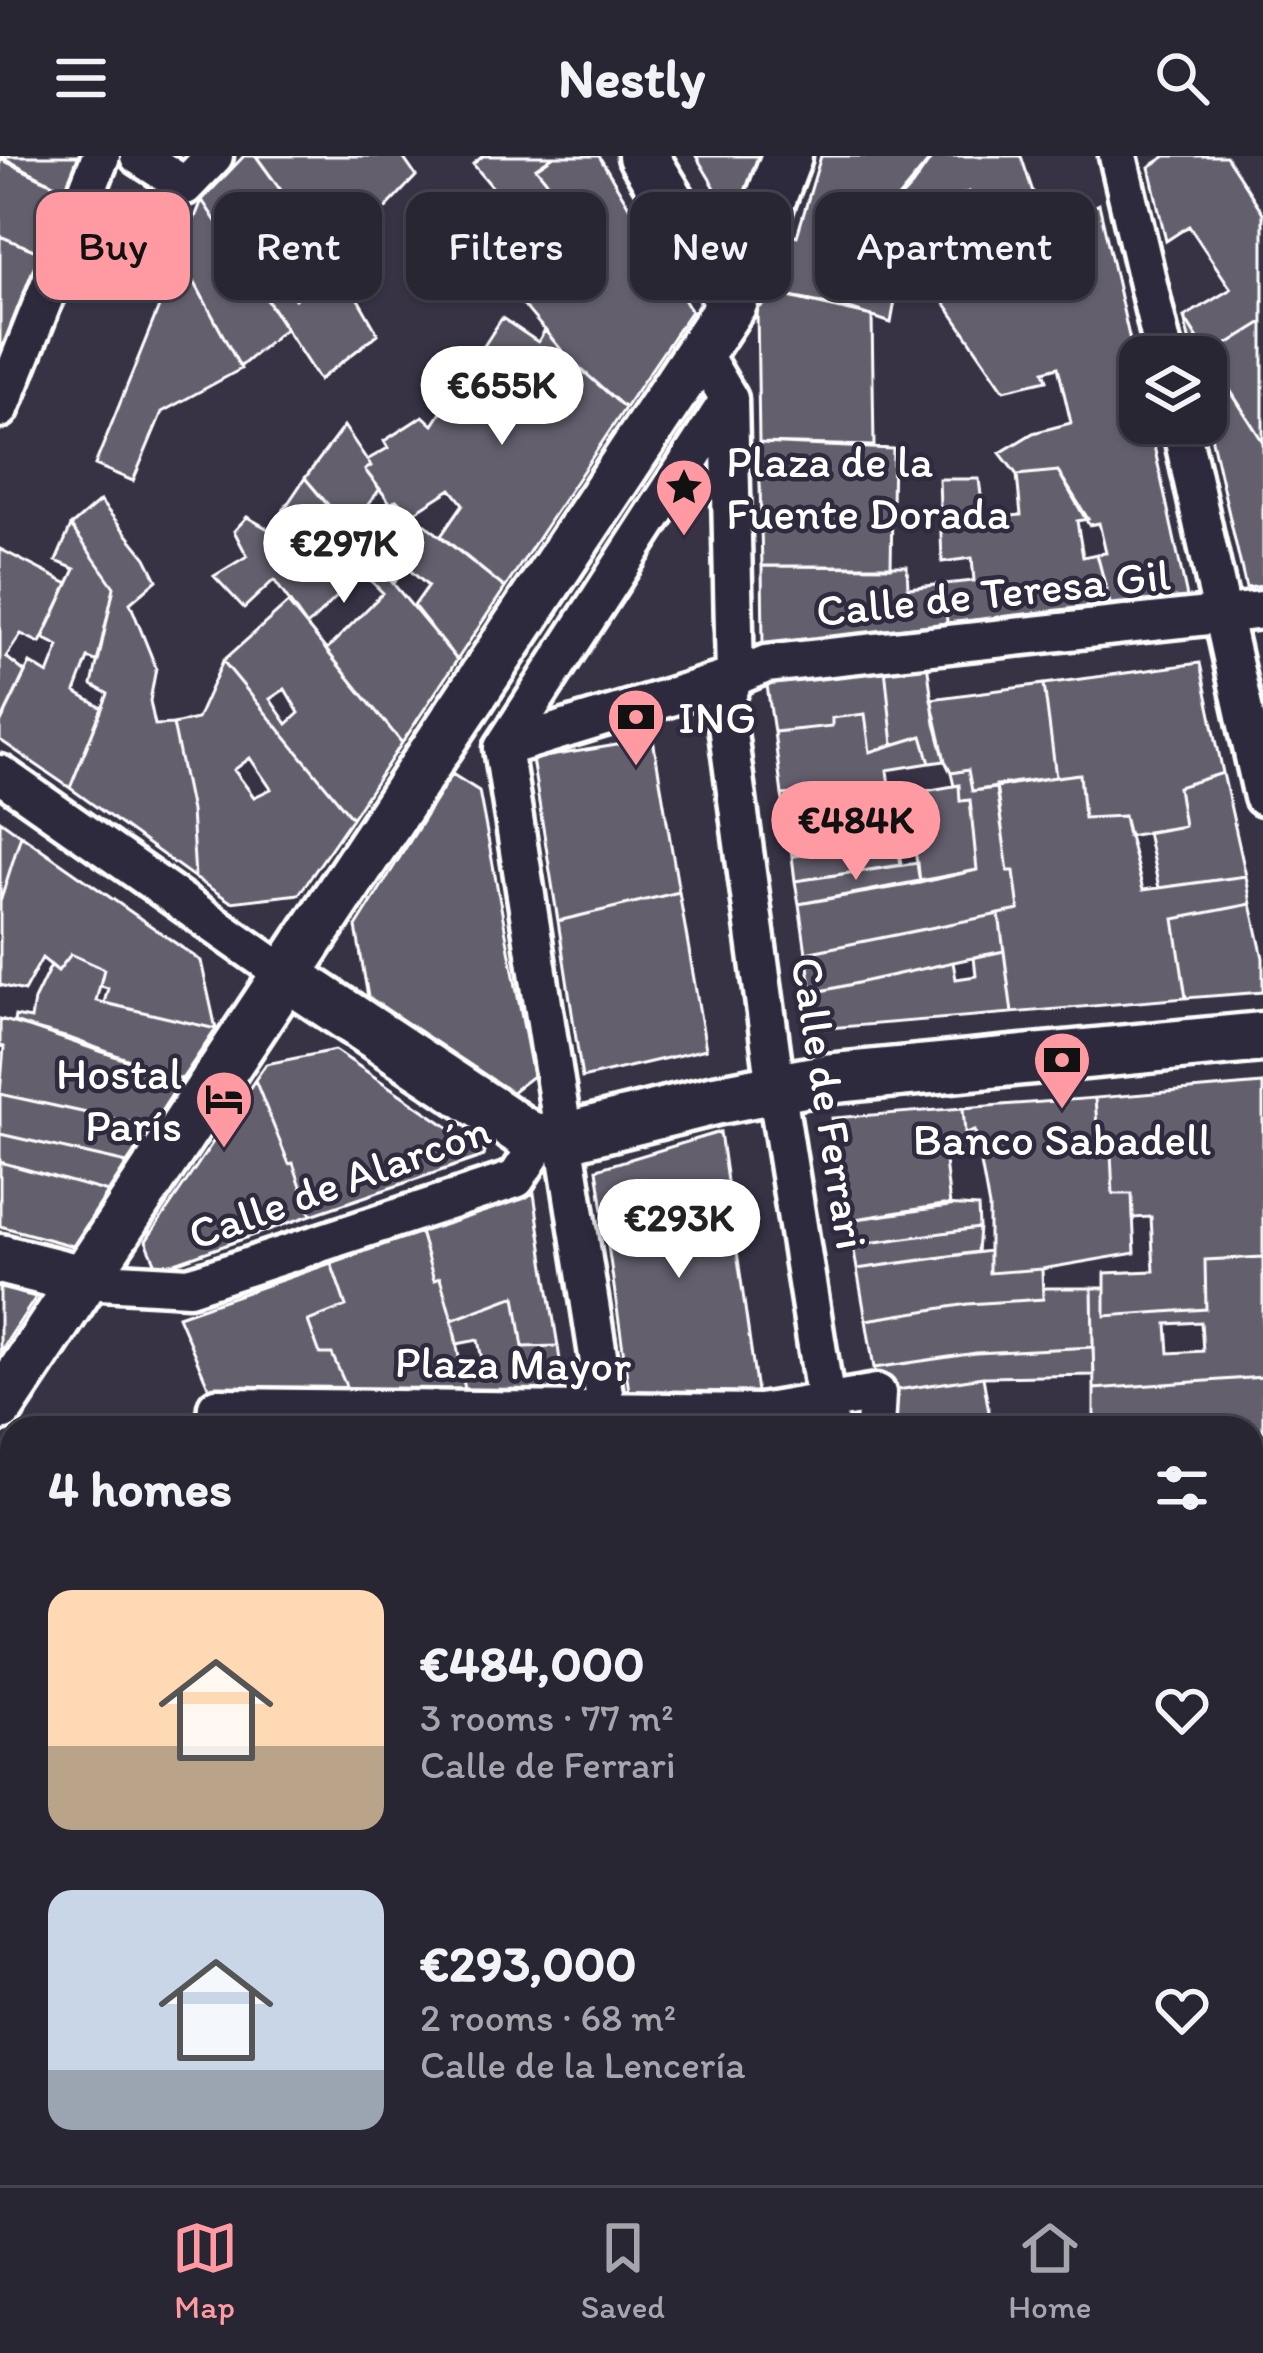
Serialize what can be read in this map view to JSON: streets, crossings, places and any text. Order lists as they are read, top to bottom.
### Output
{
  "streets": {
    "street": [
      "Calle de Teresa Gil",
      "Calle de Ferrari",
      "Calle de Alarcón",
      "Plaza Mayor"
    ]
  },
  "crossings": [
    ["Calle de Teresa Gil", "Calle de Ferrari"],
    ["Calle de Ferrari", "Plaza Mayor"]
  ],
  "places": {
    "place": ["Plaza de la Fuente Dorada"],
    "bank": ["ING", "Banco Sabadell"],
    "hotel": ["Hostal París"]
  },
  "page": {
    "header": "Nestly",
    "chip": [
      "Buy",
      "Rent",
      "Filters",
      "New",
      "Apartment"
    ],
    "price": [
      "€655K",
      "€297K",
      "€484K",
      "€293K"
    ],
    "heading": "4 homes",
    "list": [
      {
        "name": "€484,000",
        "note": "3 rooms · 77 m² · Calle de Ferrari"
      },
      {
        "name": "€293,000",
        "note": "2 rooms · 68 m² · Calle de la Lencería"
      }
    ],
    "tabs": ["Map", "Saved", "Home"]
  }
}
